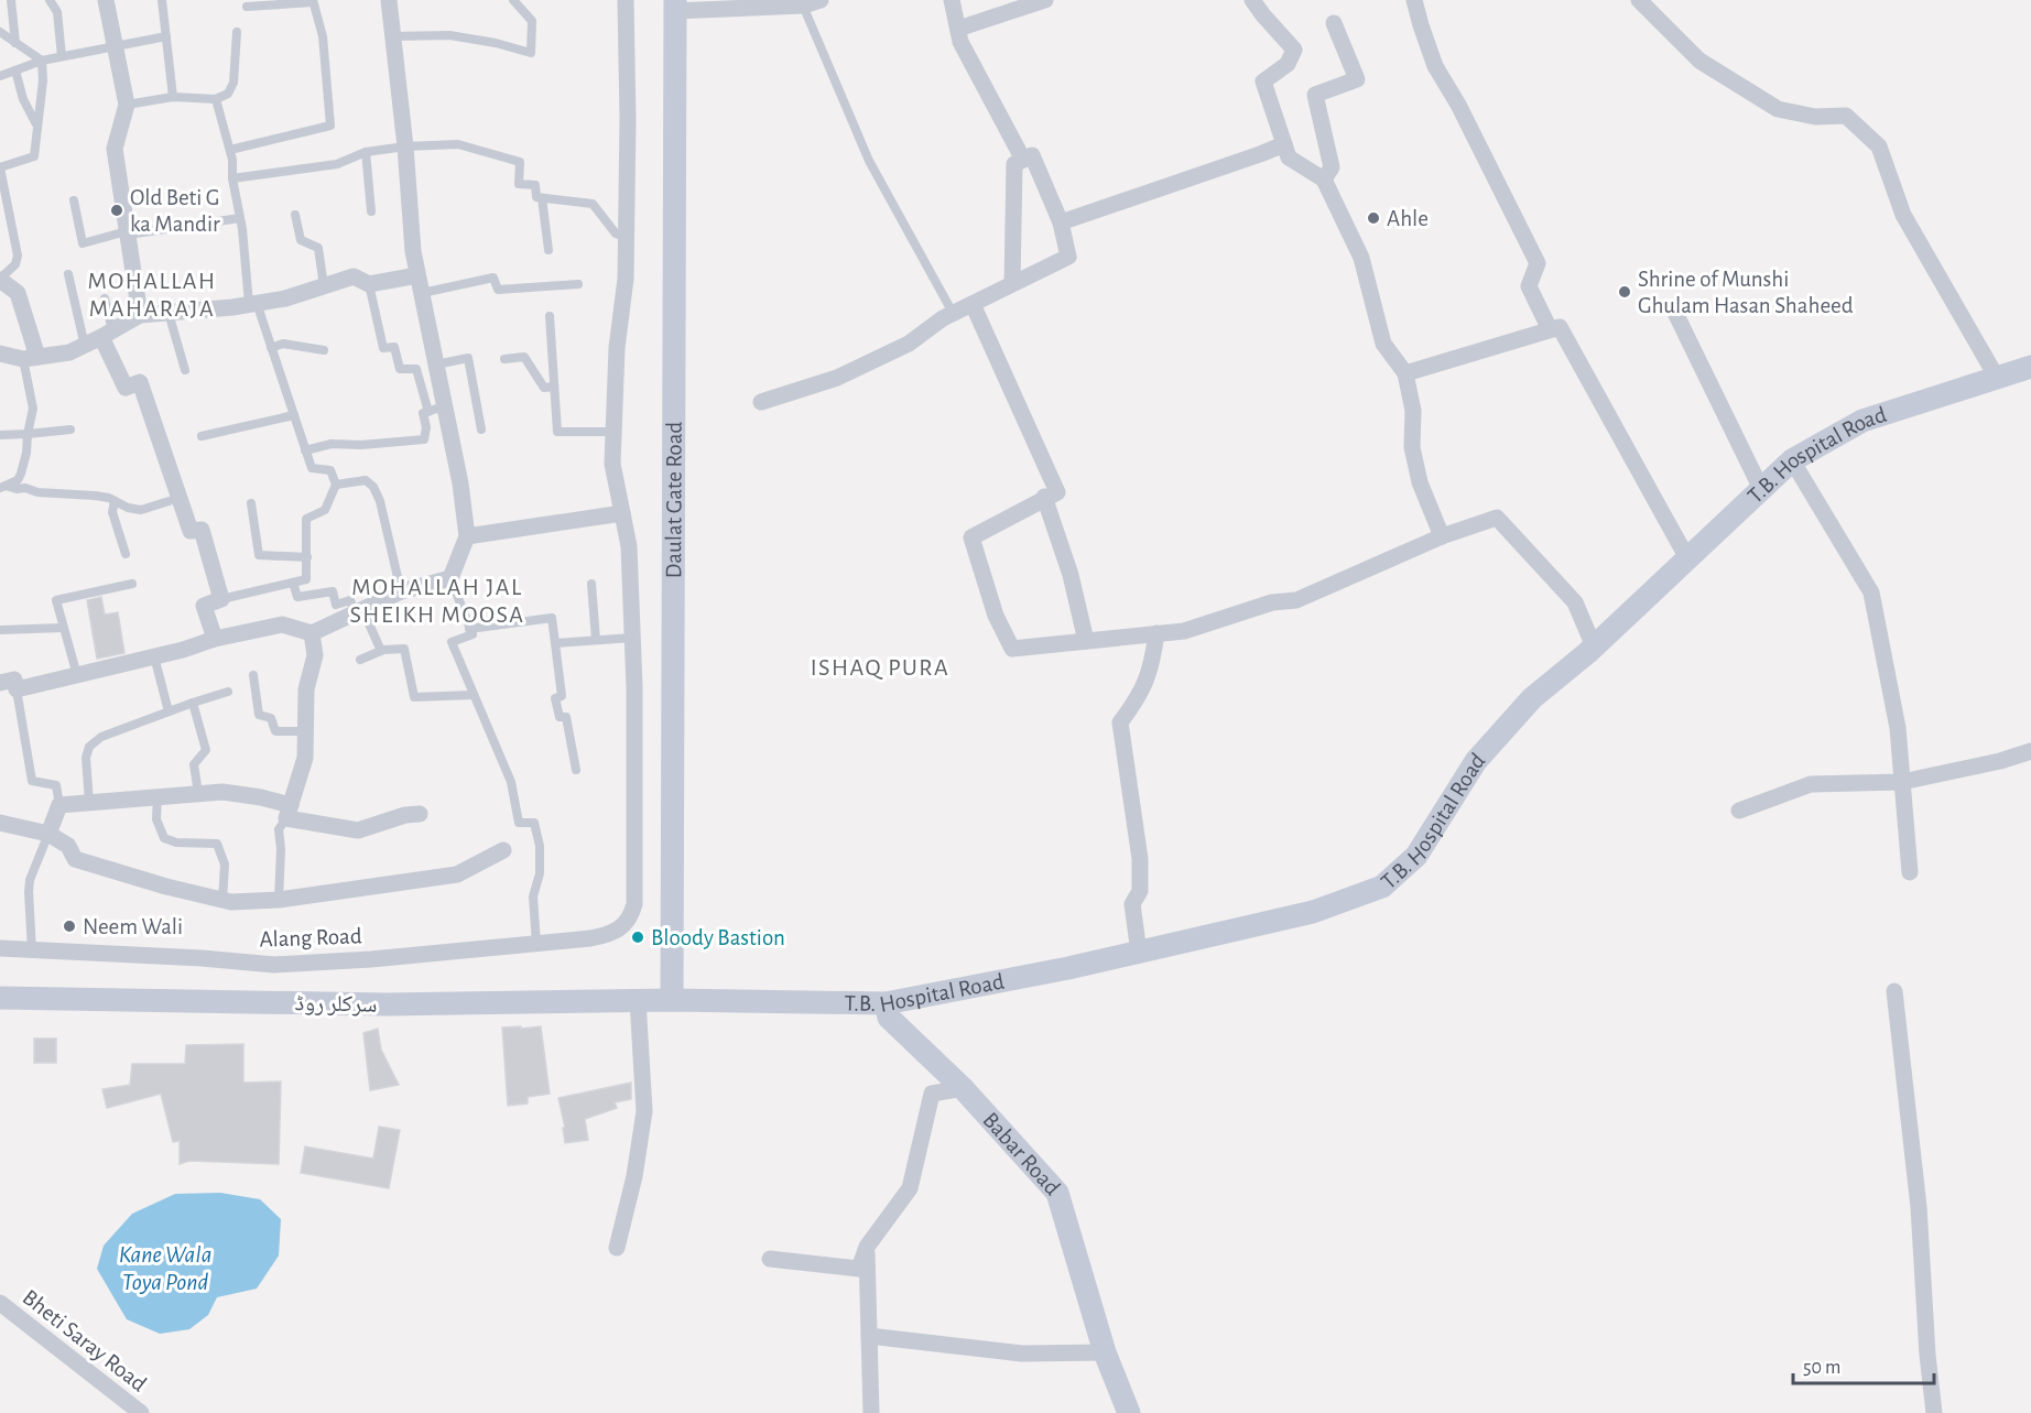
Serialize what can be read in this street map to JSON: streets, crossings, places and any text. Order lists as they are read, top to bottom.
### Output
{
  "streets": {
    "main road": [
      "T.B. Hospital Road",
      "Daulat Gate Road",
      "سرکلر روڈ",
      "Babar Road"
    ],
    "street": ["Alang Road", "Bheti Saray Road"]
  },
  "crossings": [
    ["T.B. Hospital Road", "Daulat Gate Road"],
    ["T.B. Hospital Road", "سرکلر روڈ"],
    ["T.B. Hospital Road", "Babar Road"],
    ["Daulat Gate Road", "سرکلر روڈ"]
  ],
  "districts": ["MOHALLAH MAHARAJA", "MOHALLAH JAL SHEIKH MOOSA", "ISHAQ PURA"],
  "water": ["Kane Wala Toya Pond"],
  "places": [
    "Old Beti G ka Mandir",
    "Ahle",
    "Shrine of Munshi Ghulam Hasan Shaheed",
    "Neem Wali",
    "Bloody Bastion"
  ],
  "scale_bar": "50 m"
}
